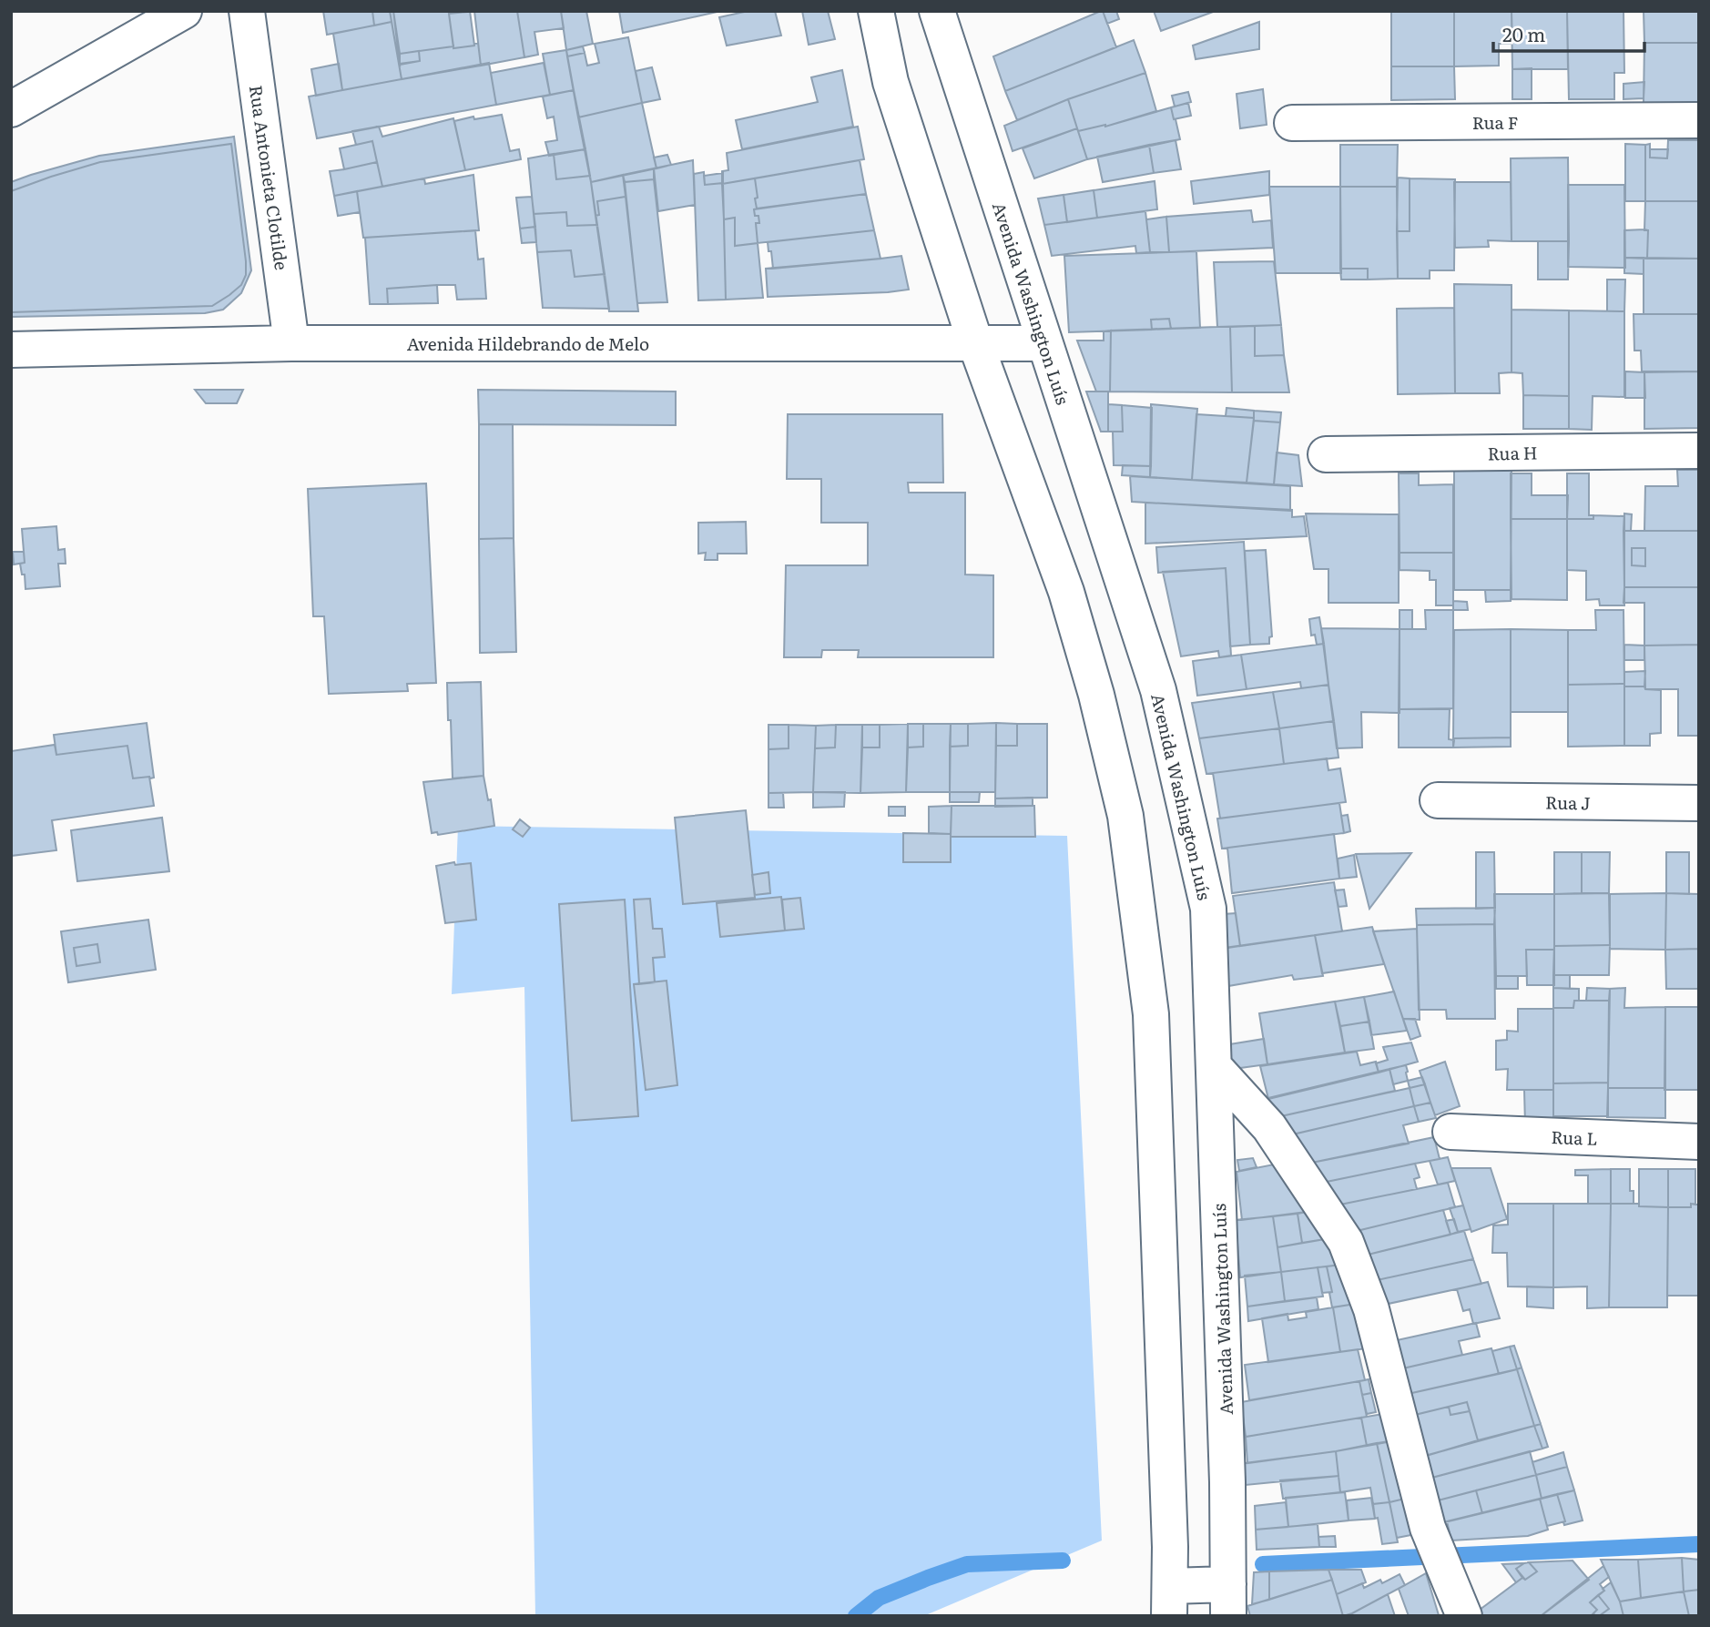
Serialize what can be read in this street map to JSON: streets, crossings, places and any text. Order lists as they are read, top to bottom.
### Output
{
  "streets": {
    "street": [
      "Rua F",
      "Rua Antonieta Clotilde",
      "Avenida Washington Luís",
      "Avenida Hildebrando de Melo",
      "Rua H",
      "Rua J",
      "Rua L"
    ]
  },
  "crossings": [
    ["Rua Antonieta Clotilde", "Avenida Hildebrando de Melo"],
    ["Avenida Washington Luís", "Avenida Hildebrando de Melo"]
  ],
  "scale_bar": "20 m"
}
